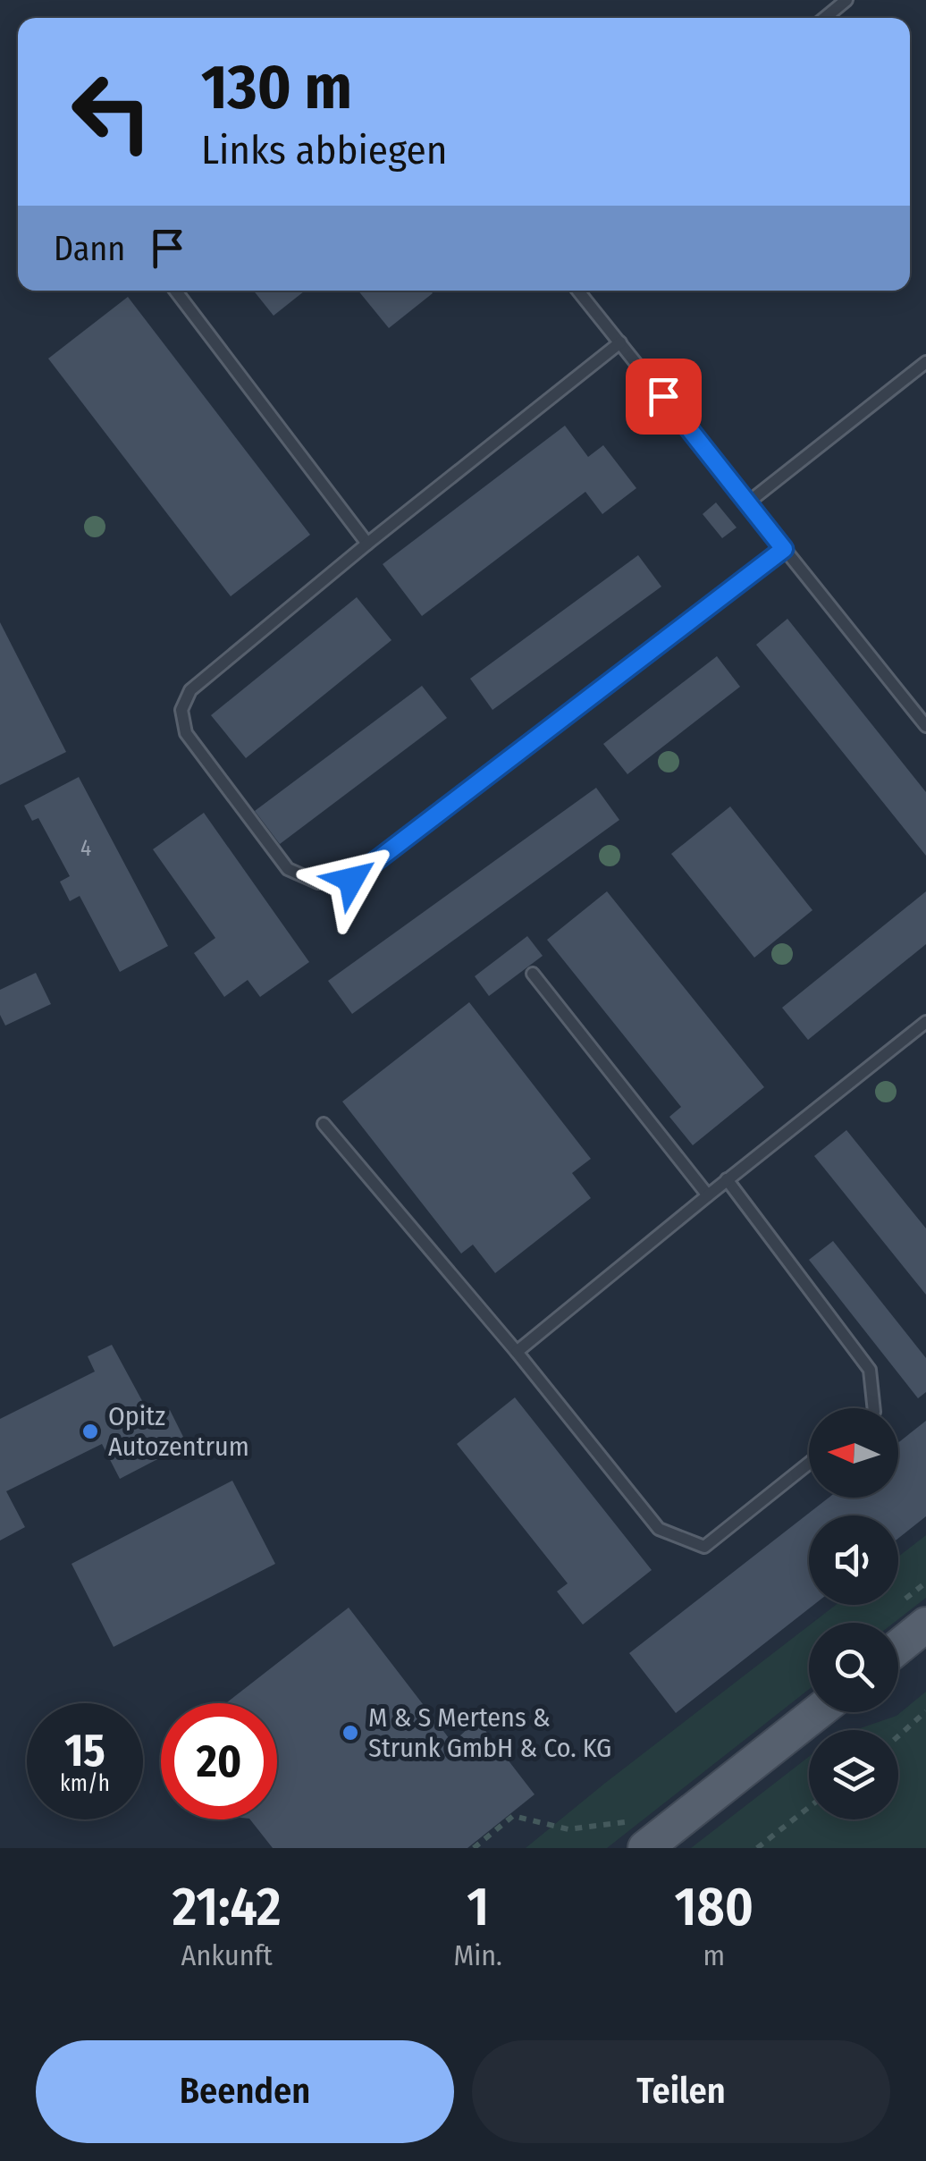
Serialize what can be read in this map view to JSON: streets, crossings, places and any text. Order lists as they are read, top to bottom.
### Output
{
  "places": ["Opitz Autozentrum", "M & S Mertens & Strunk GmbH & Co. KG"],
  "house_numbers": ["4"],
  "north": "left",
  "page": {
    "turn": ["130 m", "Links abbiegen"],
    "then": "Dann",
    "speed": "15 km/h",
    "limit": "20",
    "eta": [
      "21:42",
      "Ankunft",
      "1",
      "Min.",
      "180",
      "m"
    ],
    "buttons": ["Beenden", "Teilen"]
  }
}
